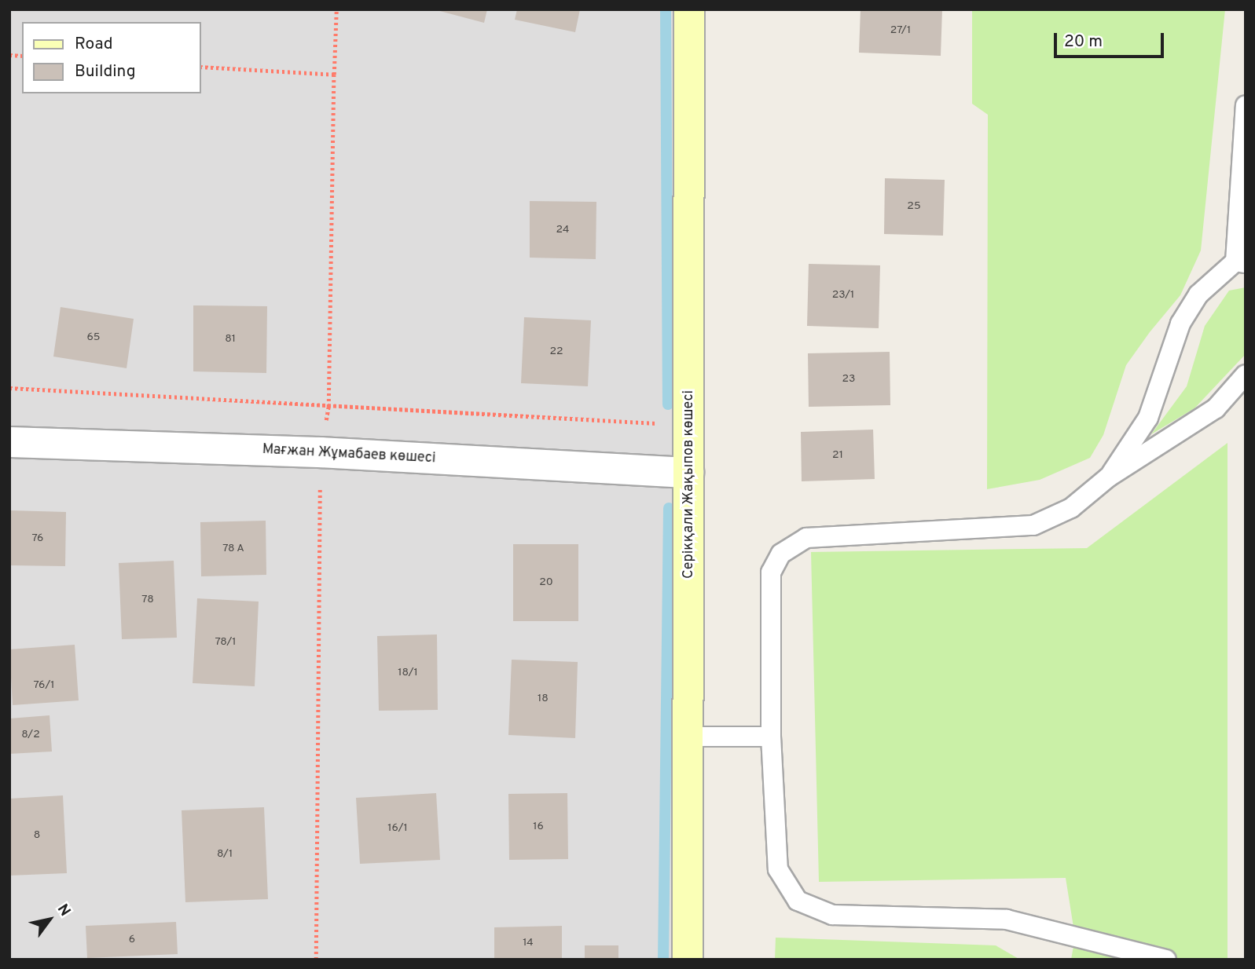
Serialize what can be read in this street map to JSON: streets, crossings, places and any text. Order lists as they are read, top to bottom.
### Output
{
  "streets": {
    "main road": ["Серікқали Жақыпов көшесі"],
    "street": ["Мағжан Жұмабаев көшесі"]
  },
  "crossings": [
    ["Мағжан Жұмабаев көшесі", "Серікқали Жақыпов көшесі"]
  ],
  "house_numbers": [
    "27/1",
    "25",
    "24",
    "23/1",
    "65",
    "81",
    "22",
    "23",
    "21",
    "76",
    "78 А",
    "20",
    "78",
    "78/1",
    "18/1",
    "76/1",
    "18",
    "8/2",
    "16",
    "16/1",
    "8",
    "8/1",
    "6",
    "14"
  ],
  "legend": ["Road", "Building"],
  "scale_bar": "20 m",
  "north": "top right"
}
